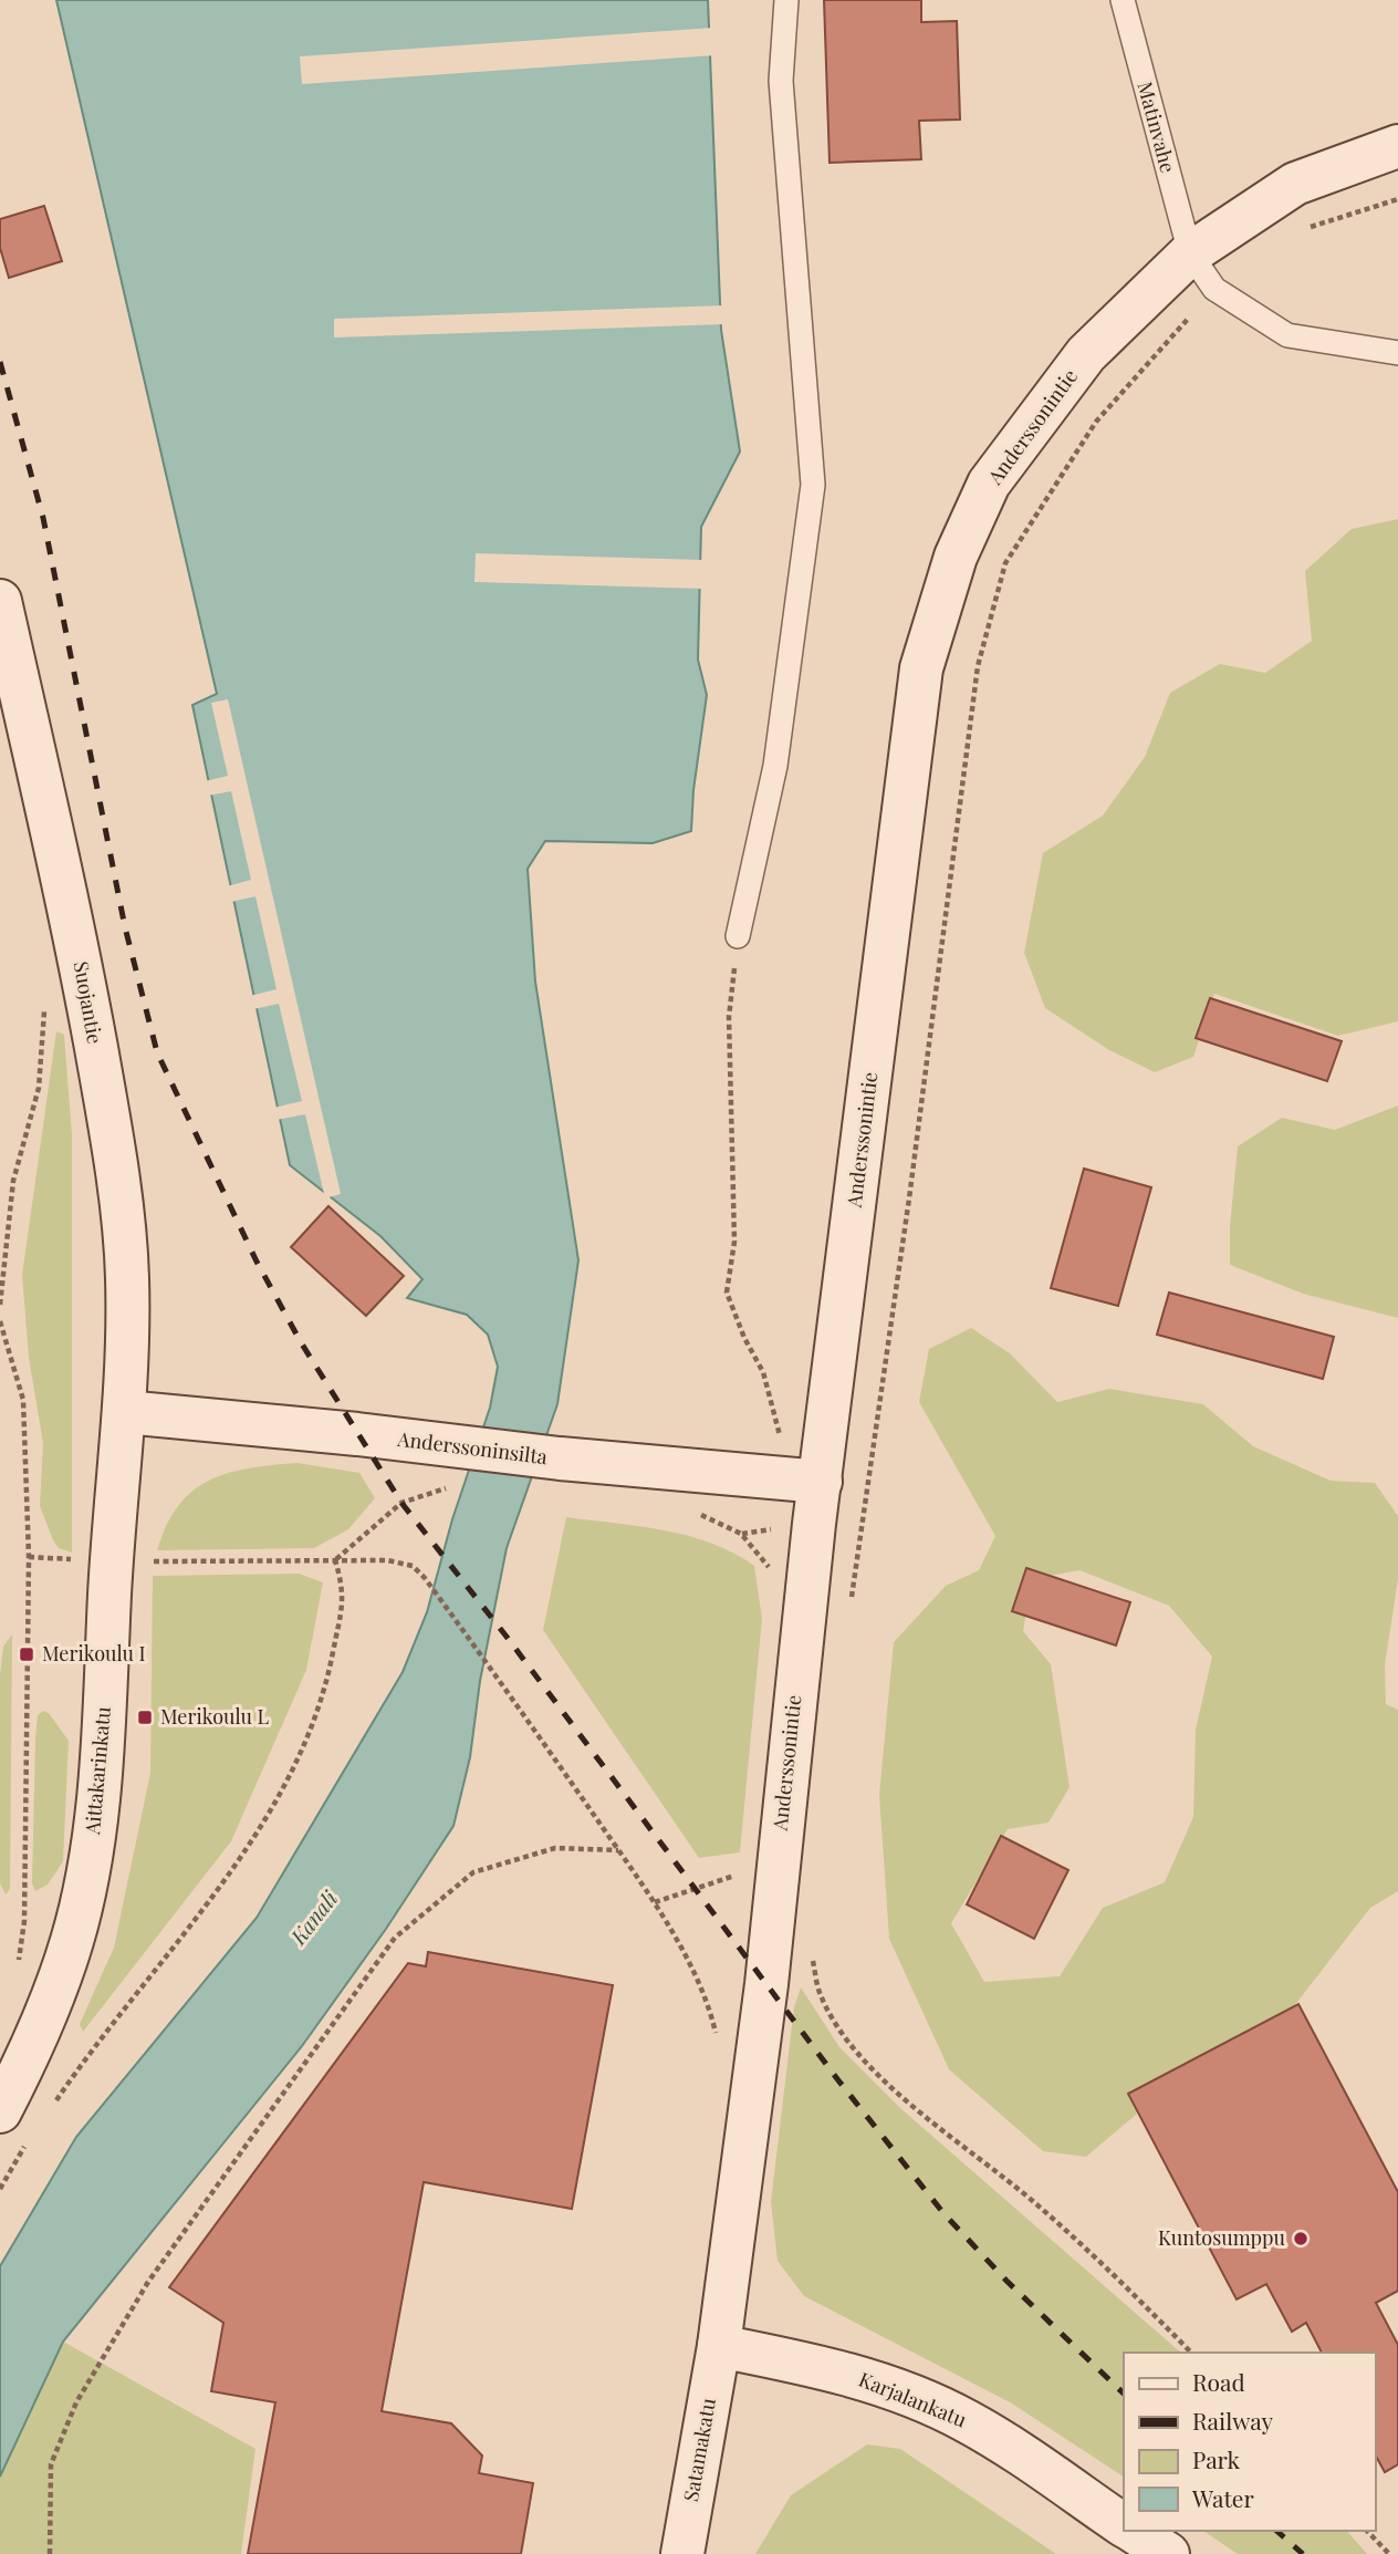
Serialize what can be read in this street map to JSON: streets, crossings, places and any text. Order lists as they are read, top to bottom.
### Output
{
  "streets": {
    "main road": [
      "Anderssonintie",
      "Suojantie",
      "Anderssoninsilta",
      "Aittakarinkatu",
      "Karjalankatu",
      "Satamakatu"
    ],
    "lane": ["Matinvahe"]
  },
  "crossings": [
    ["Matinvahe", "Anderssonintie"],
    ["Anderssonintie", "Anderssoninsilta"],
    ["Anderssonintie", "Karjalankatu"],
    ["Anderssonintie", "Satamakatu"],
    ["Suojantie", "Anderssoninsilta"],
    ["Suojantie", "Aittakarinkatu"],
    ["Anderssoninsilta", "Aittakarinkatu"],
    ["Karjalankatu", "Satamakatu"]
  ],
  "water": ["Kanali"],
  "places": {
    "transit": ["Merikoulu I", "Merikoulu L"],
    "other": ["Kuntosumppu"]
  },
  "legend": [
    "Road",
    "Railway",
    "Park",
    "Water"
  ]
}
